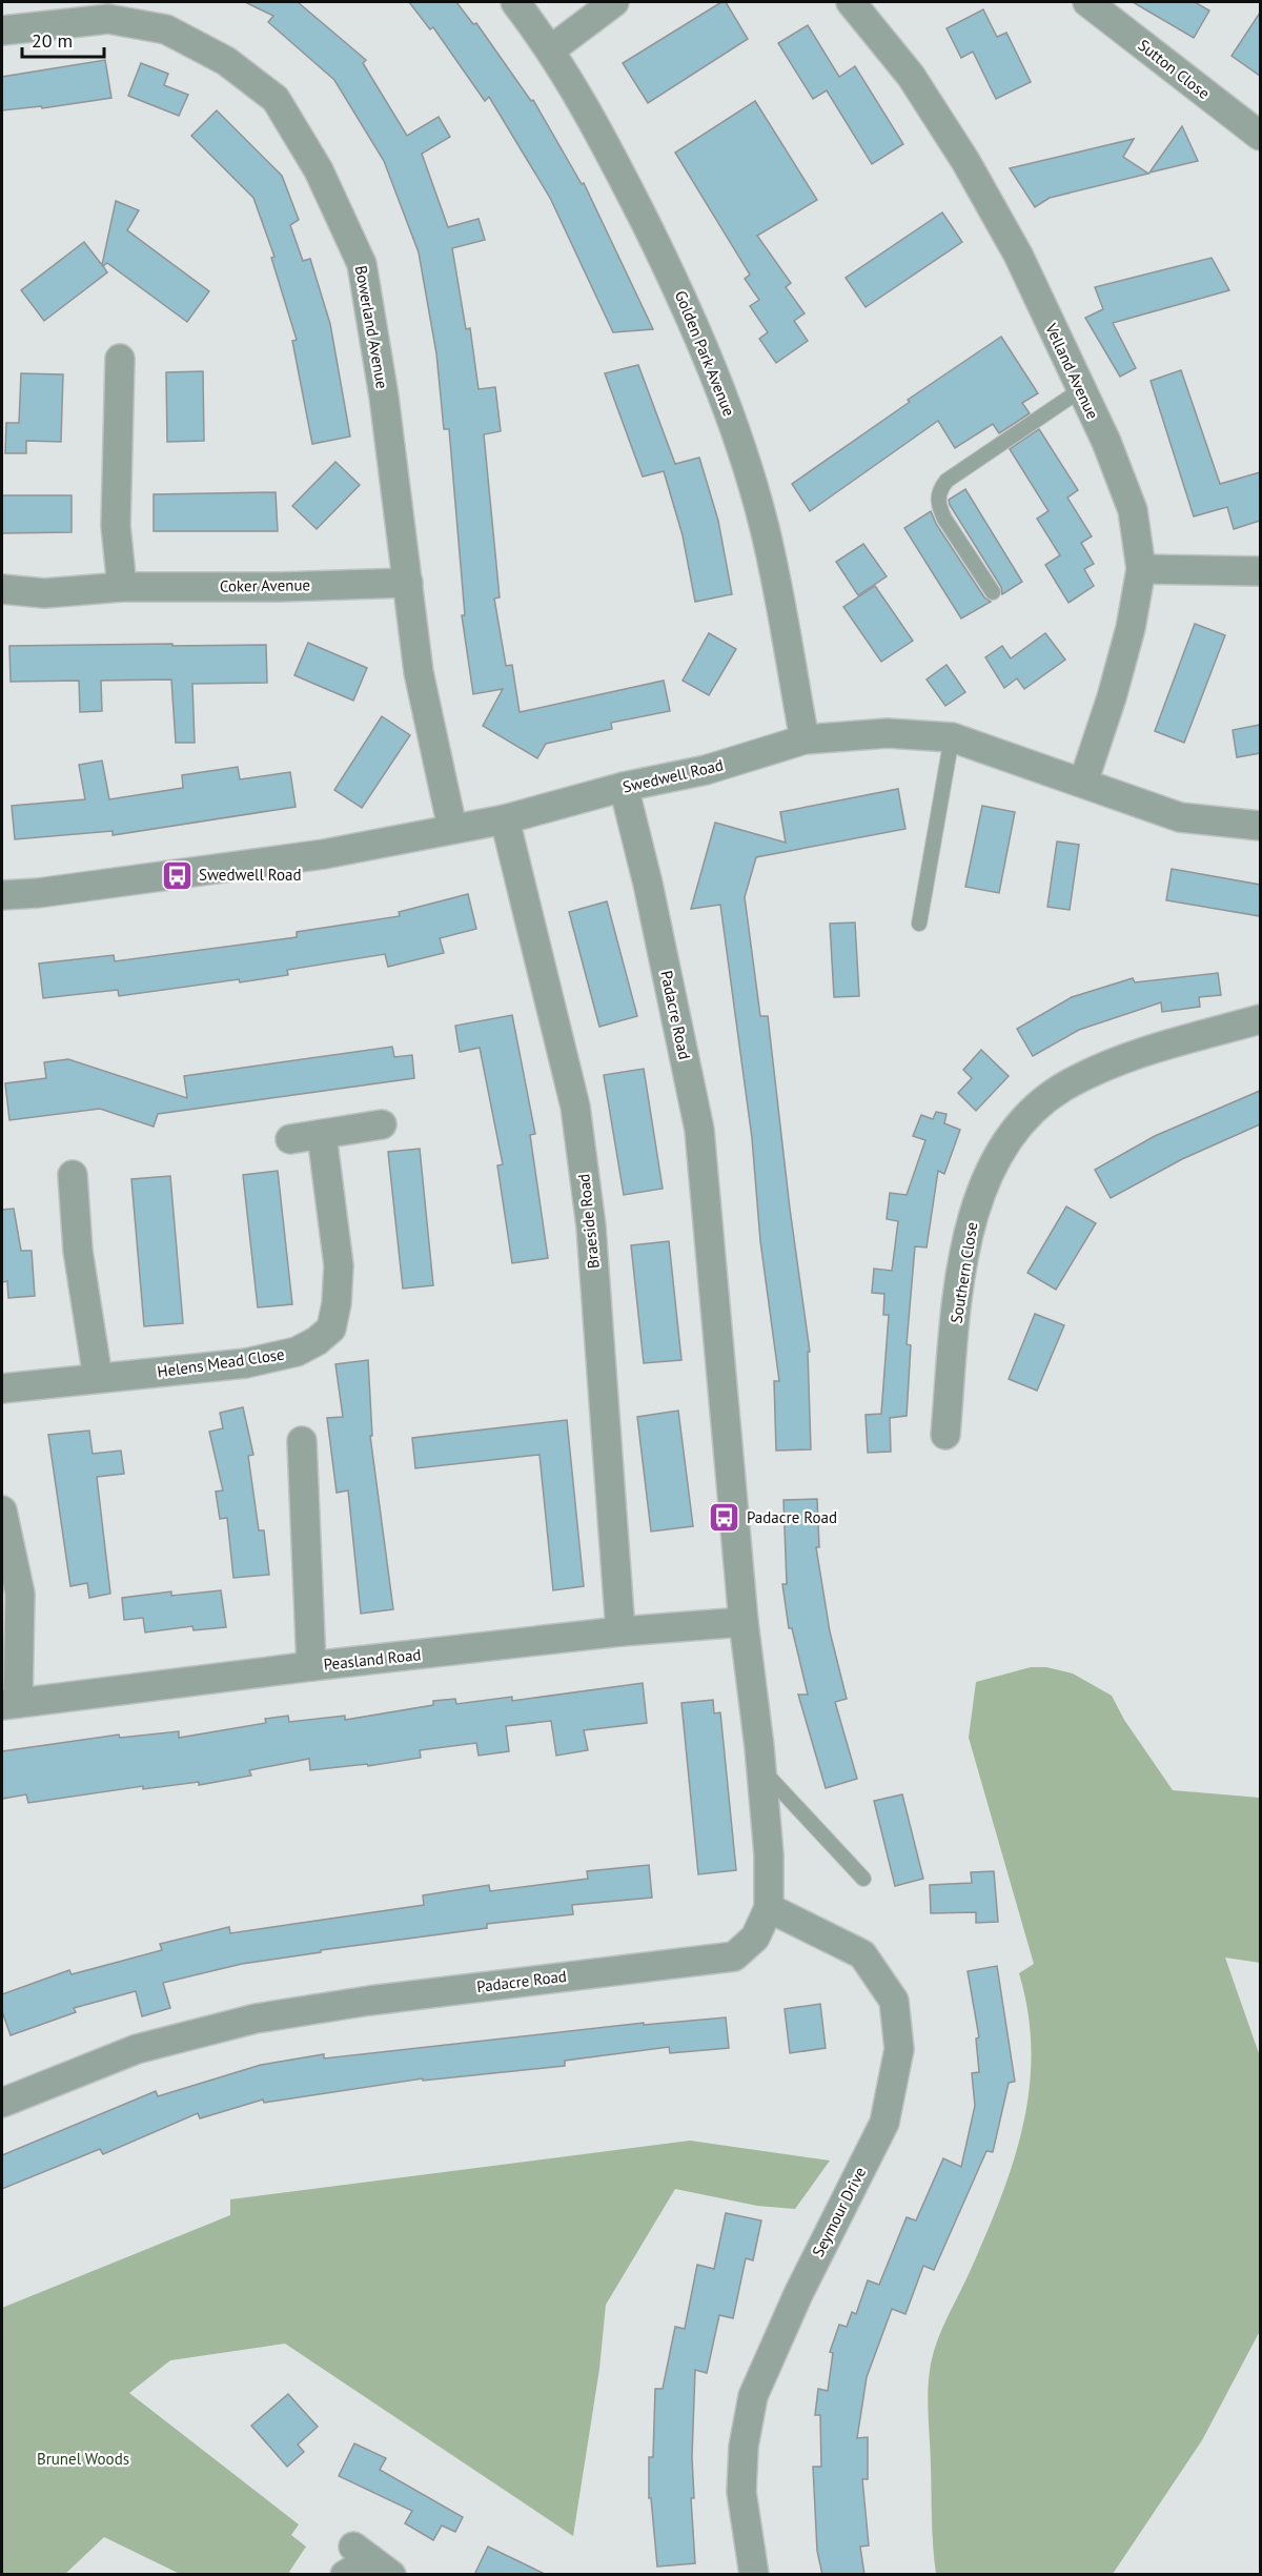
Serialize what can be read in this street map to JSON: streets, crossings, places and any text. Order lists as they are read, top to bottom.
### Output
{
  "streets": {
    "street": [
      "Sutton Close",
      "Bowerland Avenue",
      "Golden Park Avenue",
      "Velland Avenue",
      "Coker Avenue",
      "Swedwell Road",
      "Padacre Road",
      "Braeside Road",
      "Southern Close",
      "Helens Mead Close",
      "Peasland Road",
      "Seymour Drive"
    ]
  },
  "crossings": [
    ["Bowerland Avenue", "Coker Avenue"],
    ["Bowerland Avenue", "Swedwell Road"],
    ["Golden Park Avenue", "Swedwell Road"],
    ["Velland Avenue", "Swedwell Road"],
    ["Swedwell Road", "Padacre Road"],
    ["Swedwell Road", "Braeside Road"],
    ["Padacre Road", "Peasland Road"],
    ["Padacre Road", "Seymour Drive"],
    ["Braeside Road", "Peasland Road"]
  ],
  "parks": ["Brunel Woods"],
  "places": {
    "bus stop": ["Swedwell Road", "Padacre Road"]
  },
  "scale_bar": "20 m"
}
